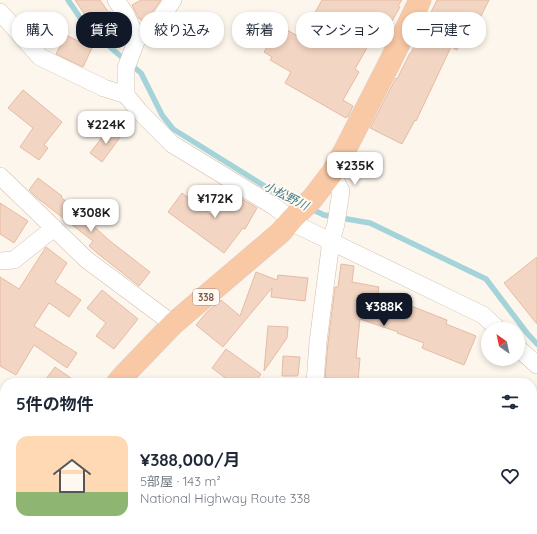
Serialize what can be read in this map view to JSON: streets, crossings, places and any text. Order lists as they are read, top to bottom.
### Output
{
  "streets": {
    "highway": ["338"]
  },
  "water": ["小松野川"],
  "north": "top left",
  "page": {
    "chip": [
      "購入",
      "賃貸",
      "絞り込み",
      "新着",
      "マンション",
      "一戸建て"
    ],
    "price": [
      "¥224K",
      "¥235K",
      "¥172K",
      "¥308K",
      "¥388K"
    ],
    "heading": "5件の物件",
    "list": [
      {
        "name": "¥388,000/月",
        "note": "5部屋 · 143 m² · National Highway Route 338"
      }
    ]
  }
}
